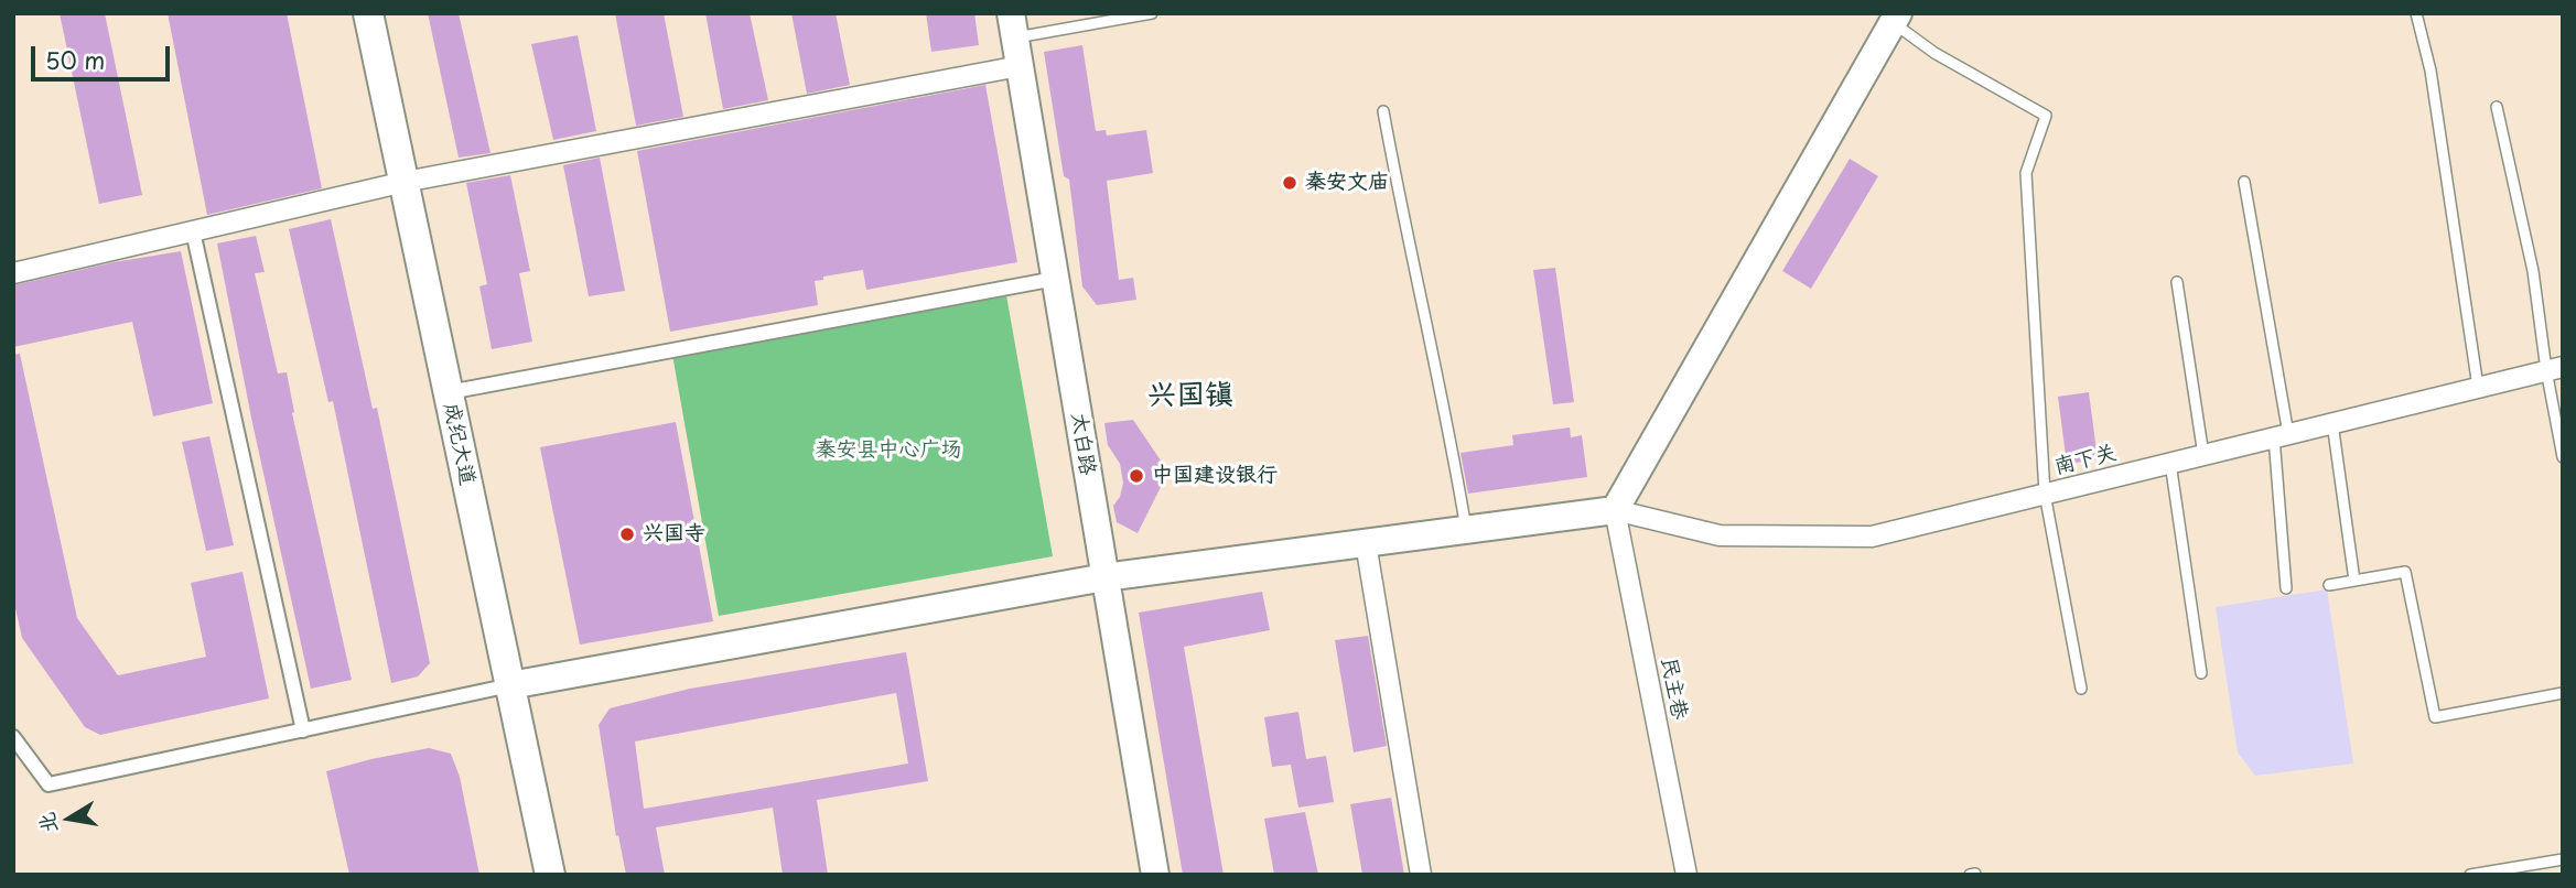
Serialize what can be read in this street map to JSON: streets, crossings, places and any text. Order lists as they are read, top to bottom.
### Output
{
  "streets": {
    "main road": ["成纪大道", "太白路"],
    "street": ["南下关", "民主巷"]
  },
  "crossings": [
    ["南下关", "民主巷"]
  ],
  "districts": ["兴国镇"],
  "parks": ["秦安县中心广场"],
  "places": ["秦安文庙", "中国建设银行", "兴国寺"],
  "scale_bar": "50 m",
  "north": "left"
}
